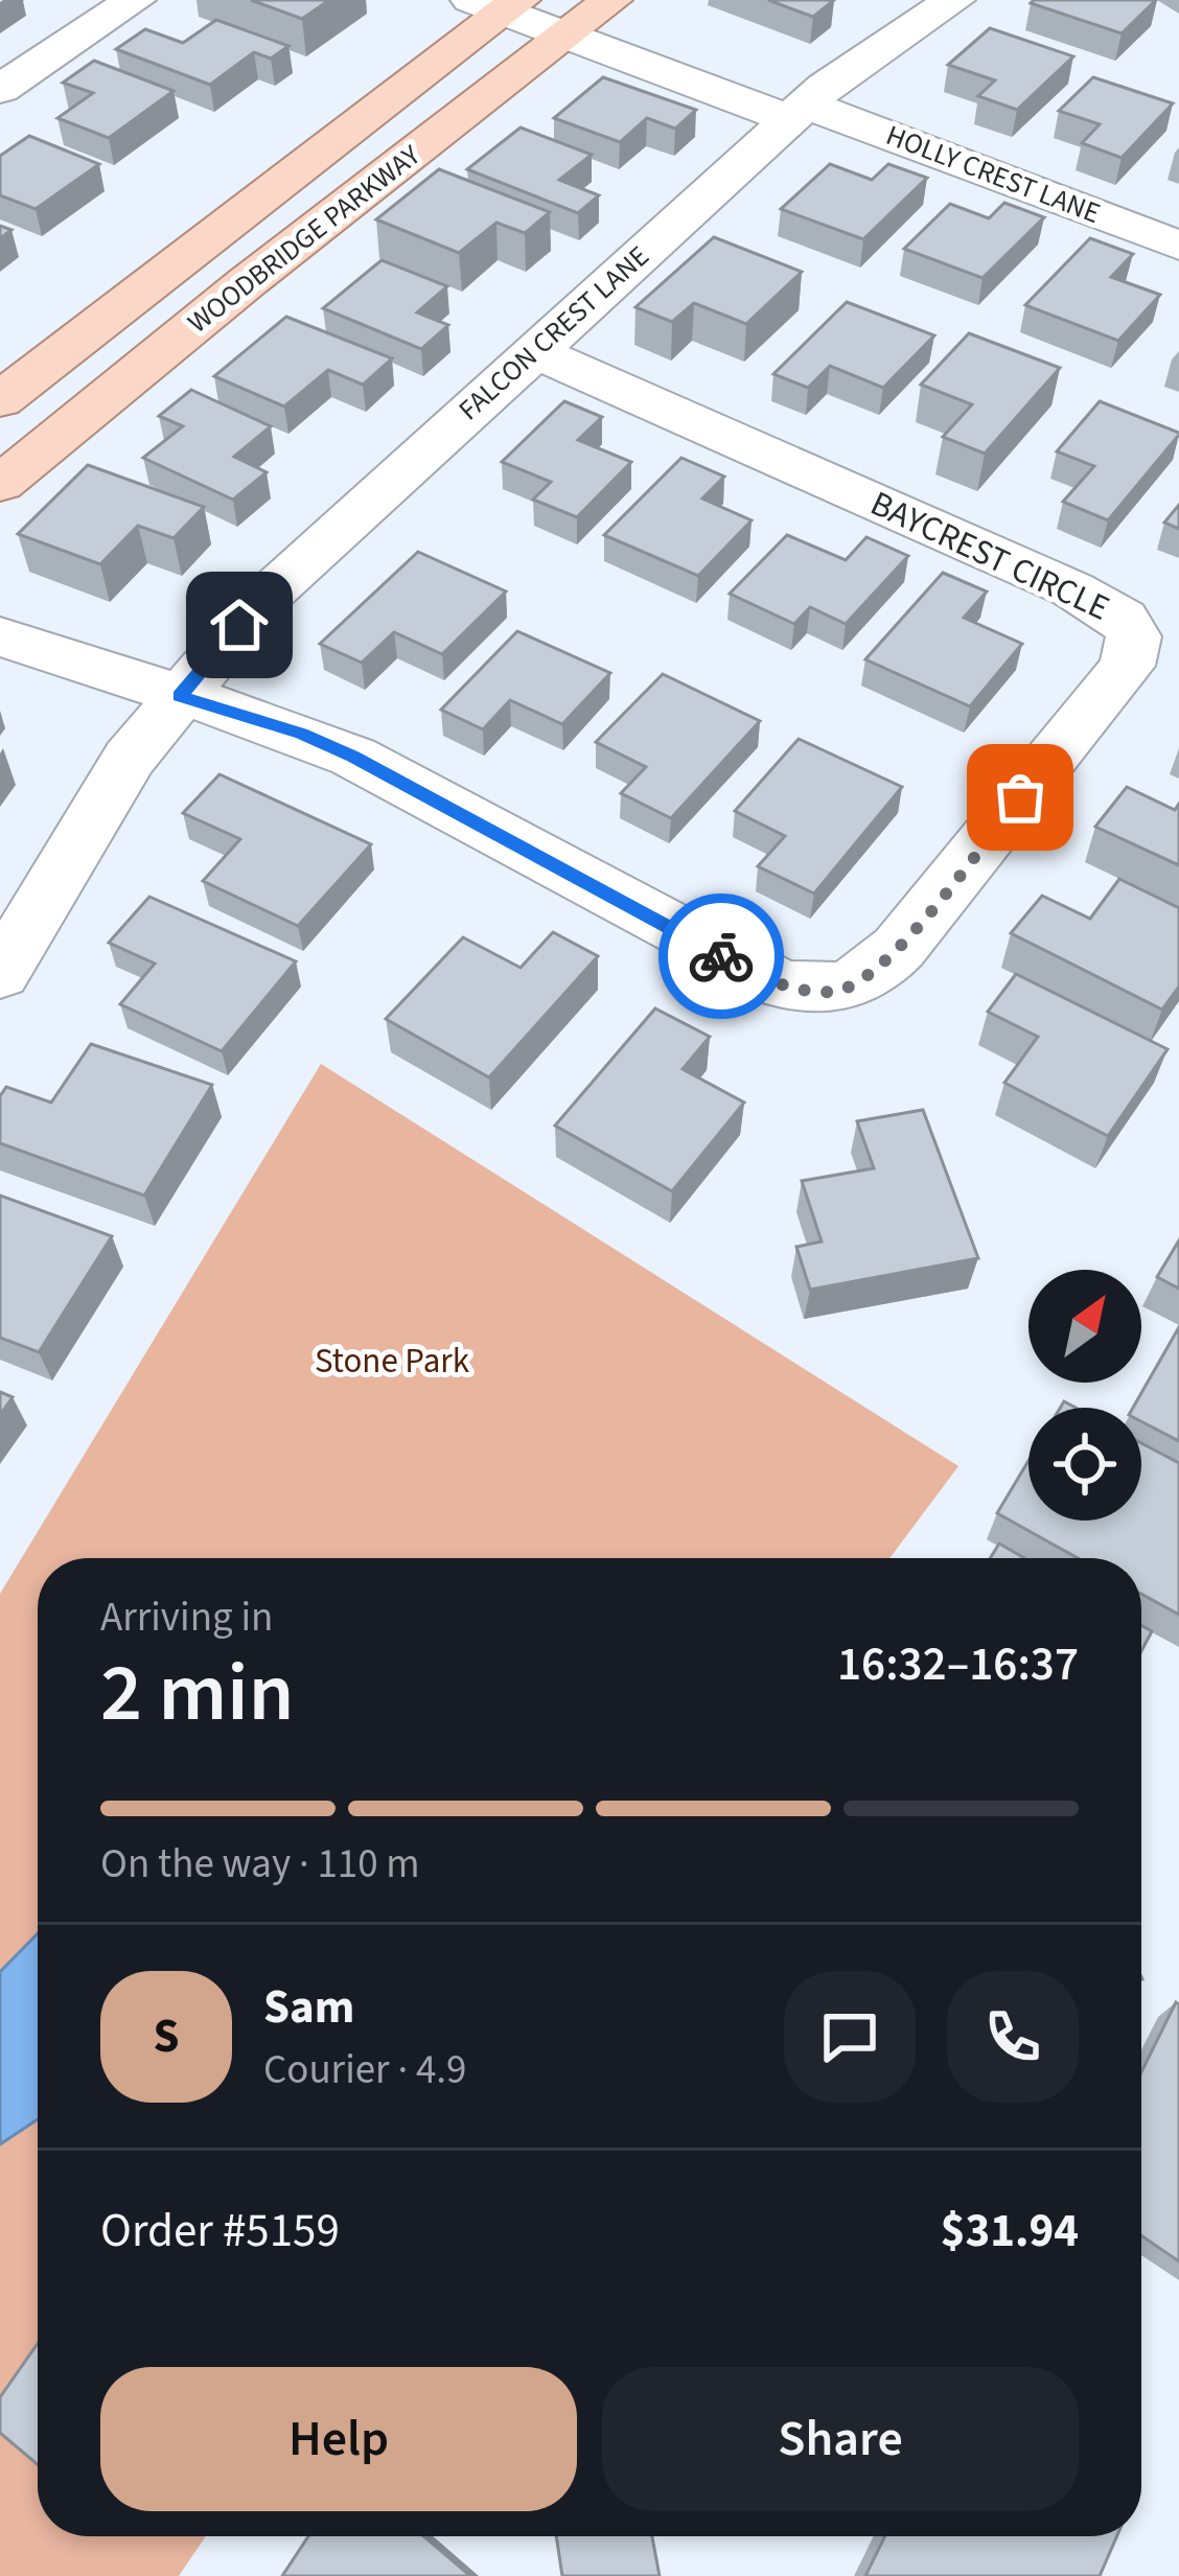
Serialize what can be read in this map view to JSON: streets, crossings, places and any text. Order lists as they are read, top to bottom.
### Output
{
  "streets": {
    "main road": ["WOODBRIDGE PARKWAY"],
    "street": ["HOLLY CREST LANE", "FALCON CREST LANE", "BAYCREST CIRCLE"]
  },
  "crossings": [
    ["HOLLY CREST LANE", "WOODBRIDGE PARKWAY"],
    ["HOLLY CREST LANE", "FALCON CREST LANE"],
    ["FALCON CREST LANE", "BAYCREST CIRCLE"]
  ],
  "parks": ["Stone Park"],
  "north": "top right",
  "page": {
    "heading": ["2 min", "Arriving in", "16:32–16:37"],
    "panel": [
      "Sam",
      "Courier · 4.9",
      "Order #5159",
      "$31.94"
    ],
    "bar": "On the way · 110 m",
    "round": "S",
    "buttons": ["Help", "Share"]
  }
}
